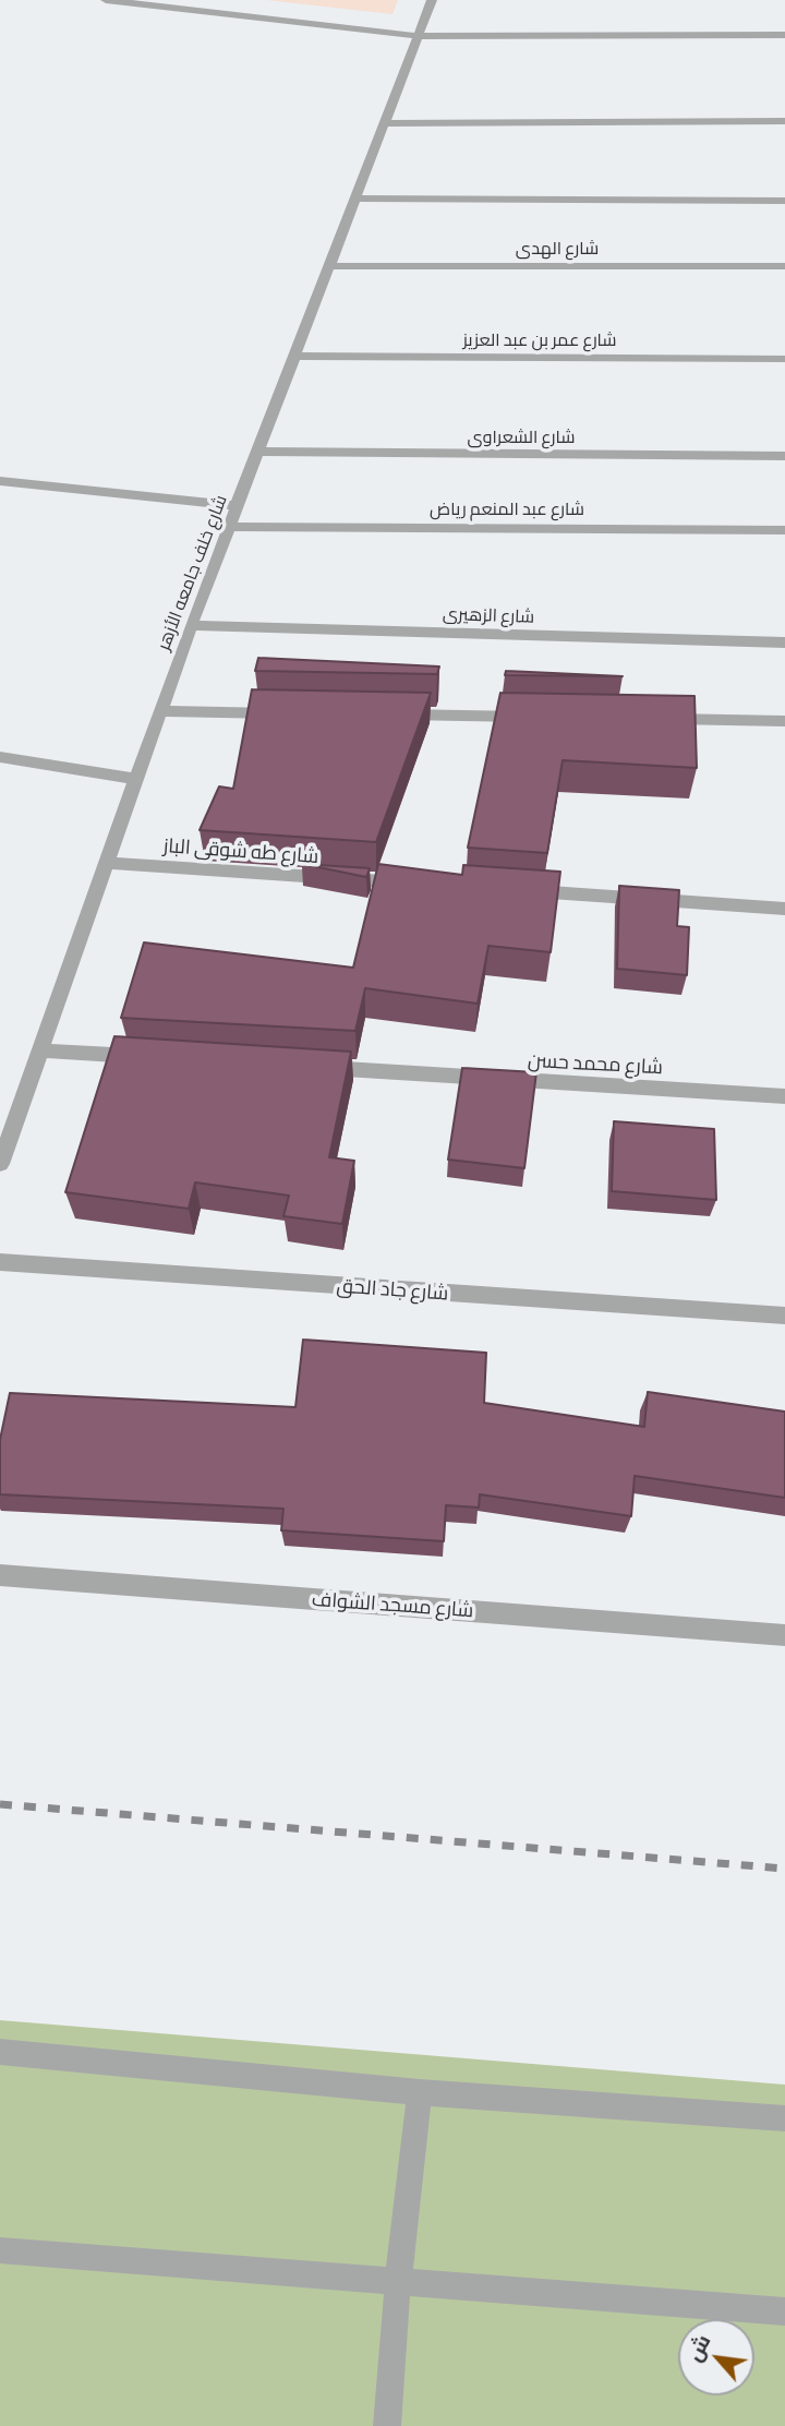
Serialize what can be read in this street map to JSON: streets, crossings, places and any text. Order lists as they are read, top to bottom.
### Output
{
  "streets": {
    "street": [
      "شارع الهدى",
      "شارع عمر بن عبد العزيز",
      "شارع الشعراوى",
      "شارع عبد المنعم رياض",
      "شارع خلف جامعه الأزهر",
      "شارع الزهيرى",
      "شارع طه شوقى الباز",
      "شارع محمد حسن",
      "شارع جاد الحق",
      "شارع مسجد الشواف"
    ]
  },
  "crossings": [
    ["شارع الهدى", "شارع خلف جامعه الأزهر"],
    ["شارع عمر بن عبد العزيز", "شارع خلف جامعه الأزهر"],
    ["شارع الشعراوى", "شارع خلف جامعه الأزهر"],
    ["شارع عبد المنعم رياض", "شارع خلف جامعه الأزهر"],
    ["شارع خلف جامعه الأزهر", "شارع الزهيرى"],
    ["شارع خلف جامعه الأزهر", "شارع طه شوقى الباز"]
  ],
  "north": "top left"
}
